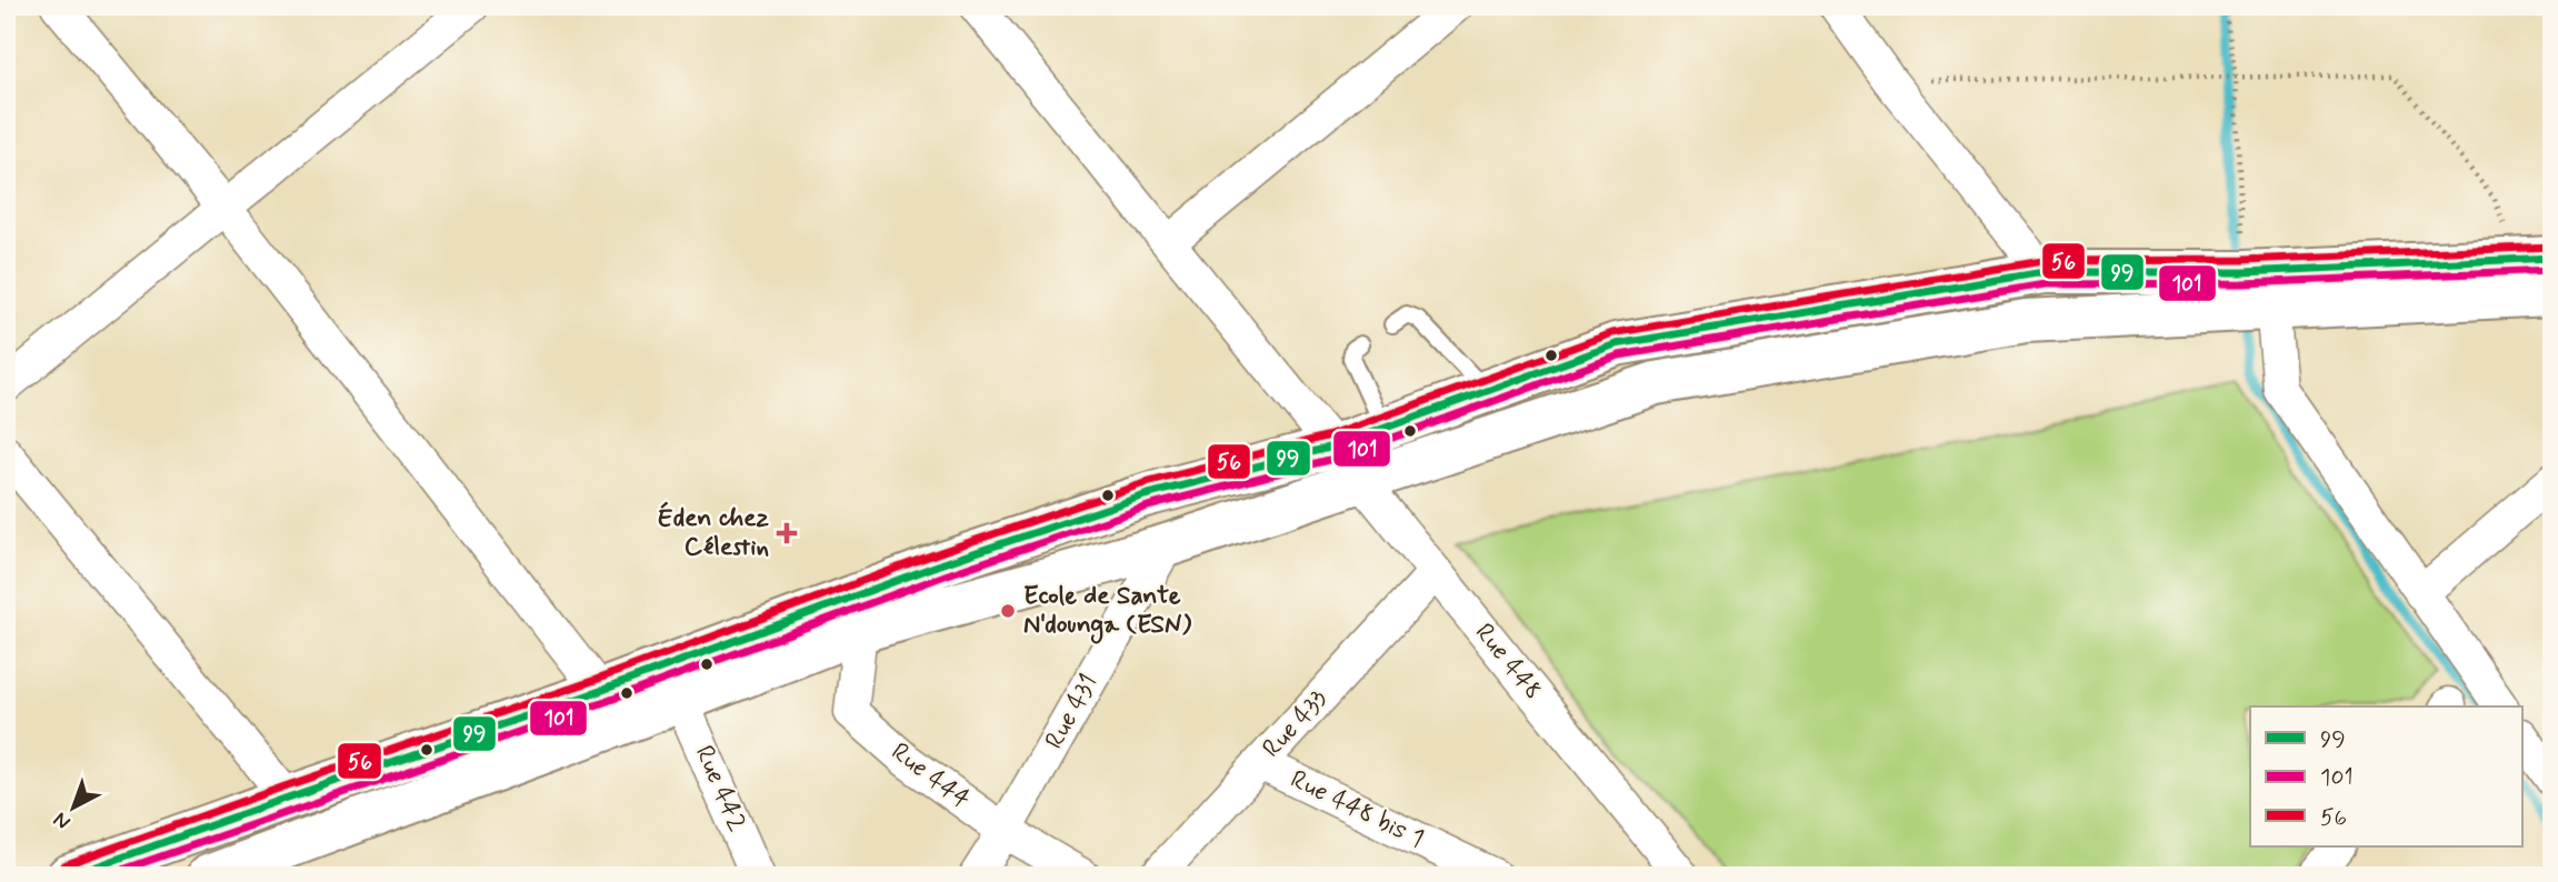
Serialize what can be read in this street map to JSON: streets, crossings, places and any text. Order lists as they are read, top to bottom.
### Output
{
  "streets": {
    "street": [
      "Rue 448",
      "Rue 431",
      "Rue 433",
      "Rue 444",
      "Rue 442",
      "Rue 448 bis 1"
    ]
  },
  "crossings": [
    ["Rue 448", "Rue 433"],
    ["Rue 431", "Rue 444"],
    ["Rue 433", "Rue 448 bis 1"]
  ],
  "places": {
    "health": ["Éden chez Célestin"],
    "other": ["Ecole de Sante N'dounga (ESN)"]
  },
  "lines": ["transit line 56", "transit line 99", "transit line 101"],
  "legend": ["99", "101", "56"],
  "north": "bottom left"
}
